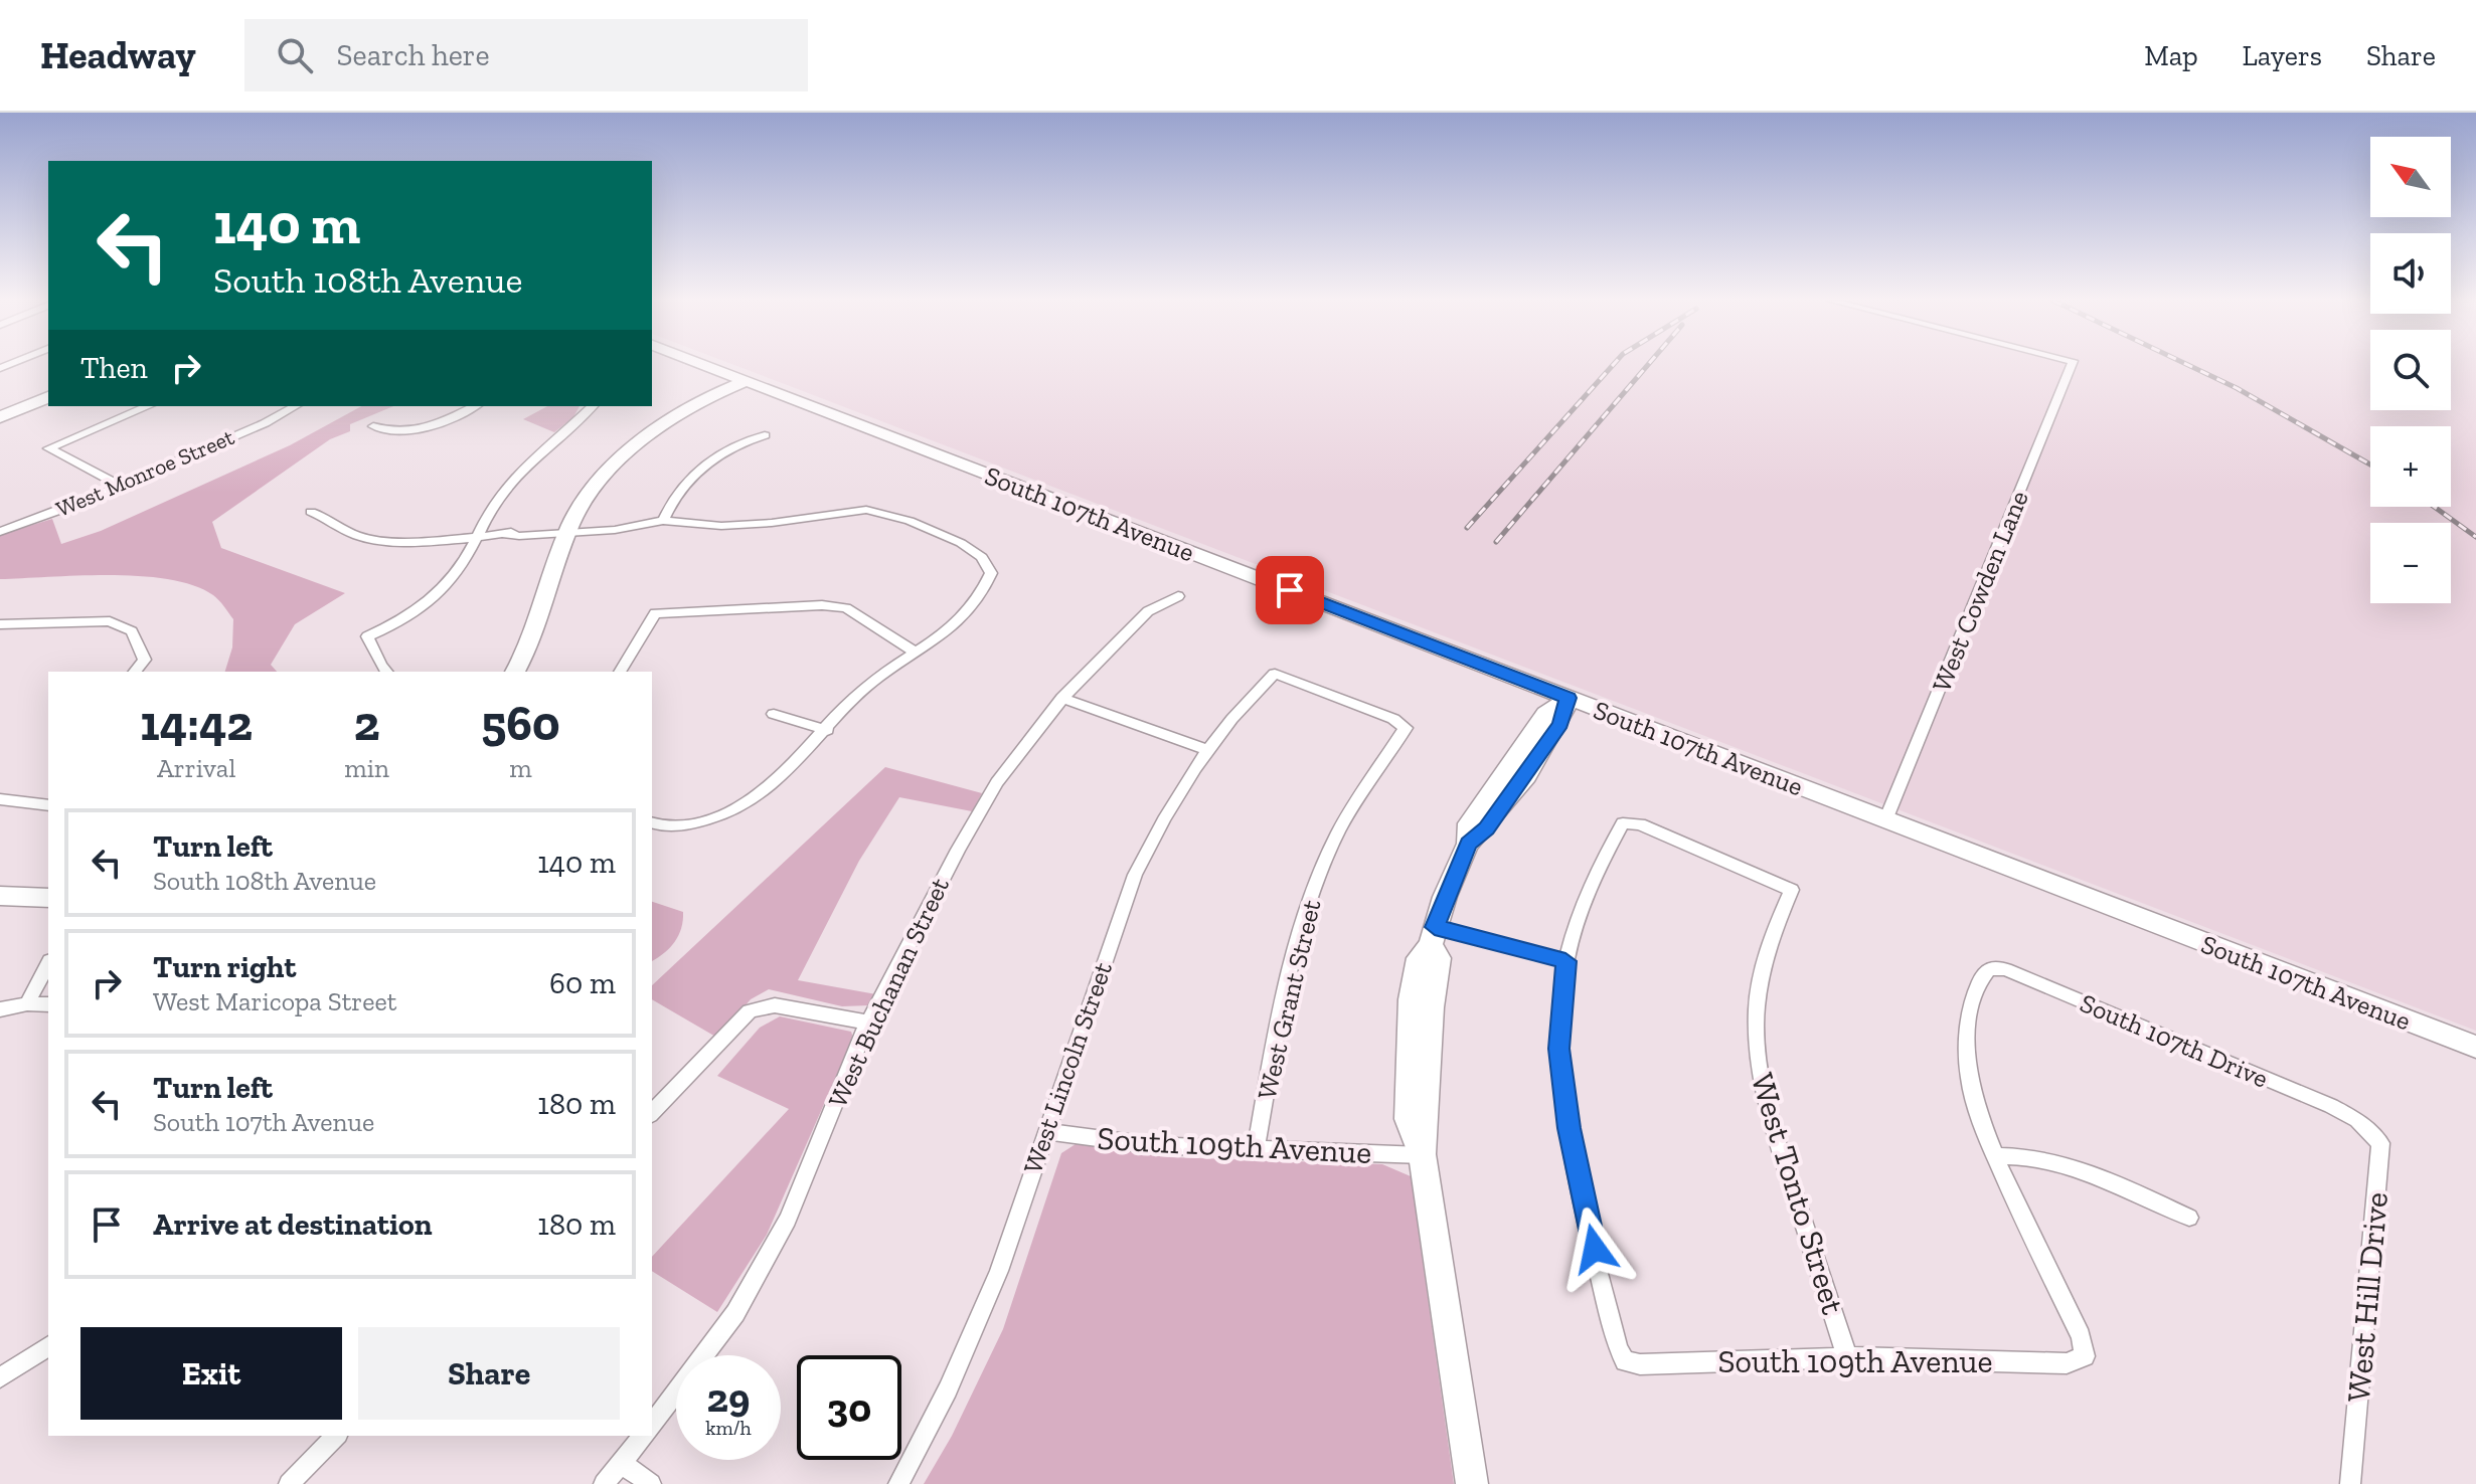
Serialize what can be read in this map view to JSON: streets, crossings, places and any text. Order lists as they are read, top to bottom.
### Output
{
  "streets": {
    "main road": ["South 107th Avenue"],
    "street": [
      "West Monroe Street",
      "West Cowden Lane",
      "West Buchanan Street",
      "West Grant Street",
      "South 107th Drive",
      "West Lincoln Street",
      "South 109th Avenue",
      "West Tonto Street",
      "West Hill Drive"
    ]
  },
  "crossings": [
    ["South 107th Avenue", "West Cowden Lane"],
    ["West Grant Street", "West Lincoln Street"],
    ["West Grant Street", "South 109th Avenue"],
    ["South 107th Drive", "South 109th Avenue"],
    ["South 107th Drive", "West Hill Drive"],
    ["West Lincoln Street", "South 109th Avenue"],
    ["South 109th Avenue", "West Tonto Street"]
  ],
  "north": "top left",
  "page": {
    "header": "Headway",
    "search": "Search here",
    "nav": ["Map", "Layers", "Share"],
    "map_buttons": ["+", "−"],
    "turn": ["140 m", "South 108th Avenue"],
    "then": "Then",
    "eta": [
      "14:42",
      "Arrival",
      "2",
      "min",
      "560",
      "m"
    ],
    "list": [
      {
        "name": "Turn left",
        "note": "South 108th Avenue",
        "value": "140 m"
      },
      {
        "name": "Turn right",
        "note": "West Maricopa Street",
        "value": "60 m"
      },
      {
        "name": "Turn left",
        "note": "South 107th Avenue",
        "value": "180 m"
      },
      {
        "name": "Arrive at destination",
        "value": "180 m"
      }
    ],
    "buttons": ["Exit", "Share"],
    "speed": "29 km/h",
    "limit": "30"
  }
}
